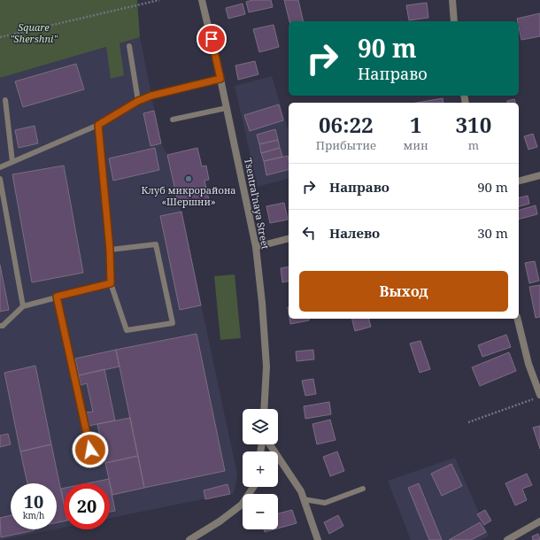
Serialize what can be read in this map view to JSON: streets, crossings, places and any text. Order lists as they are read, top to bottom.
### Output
{
  "streets": {
    "street": ["Tsentral'naya Street"]
  },
  "parks": ["Square \"Shershni\""],
  "places": ["Клуб микрорайона «Шершни»"],
  "page": {
    "turn": ["90 m", "Направо"],
    "eta": [
      "06:22",
      "Прибытие",
      "1",
      "мин",
      "310",
      "m"
    ],
    "list": [
      {
        "name": "Направо",
        "value": "90 m"
      },
      {
        "name": "Налево",
        "value": "30 m"
      }
    ],
    "buttons": "Выход",
    "map_buttons": ["+", "−"],
    "speed": "10 km/h",
    "limit": "20"
  }
}
